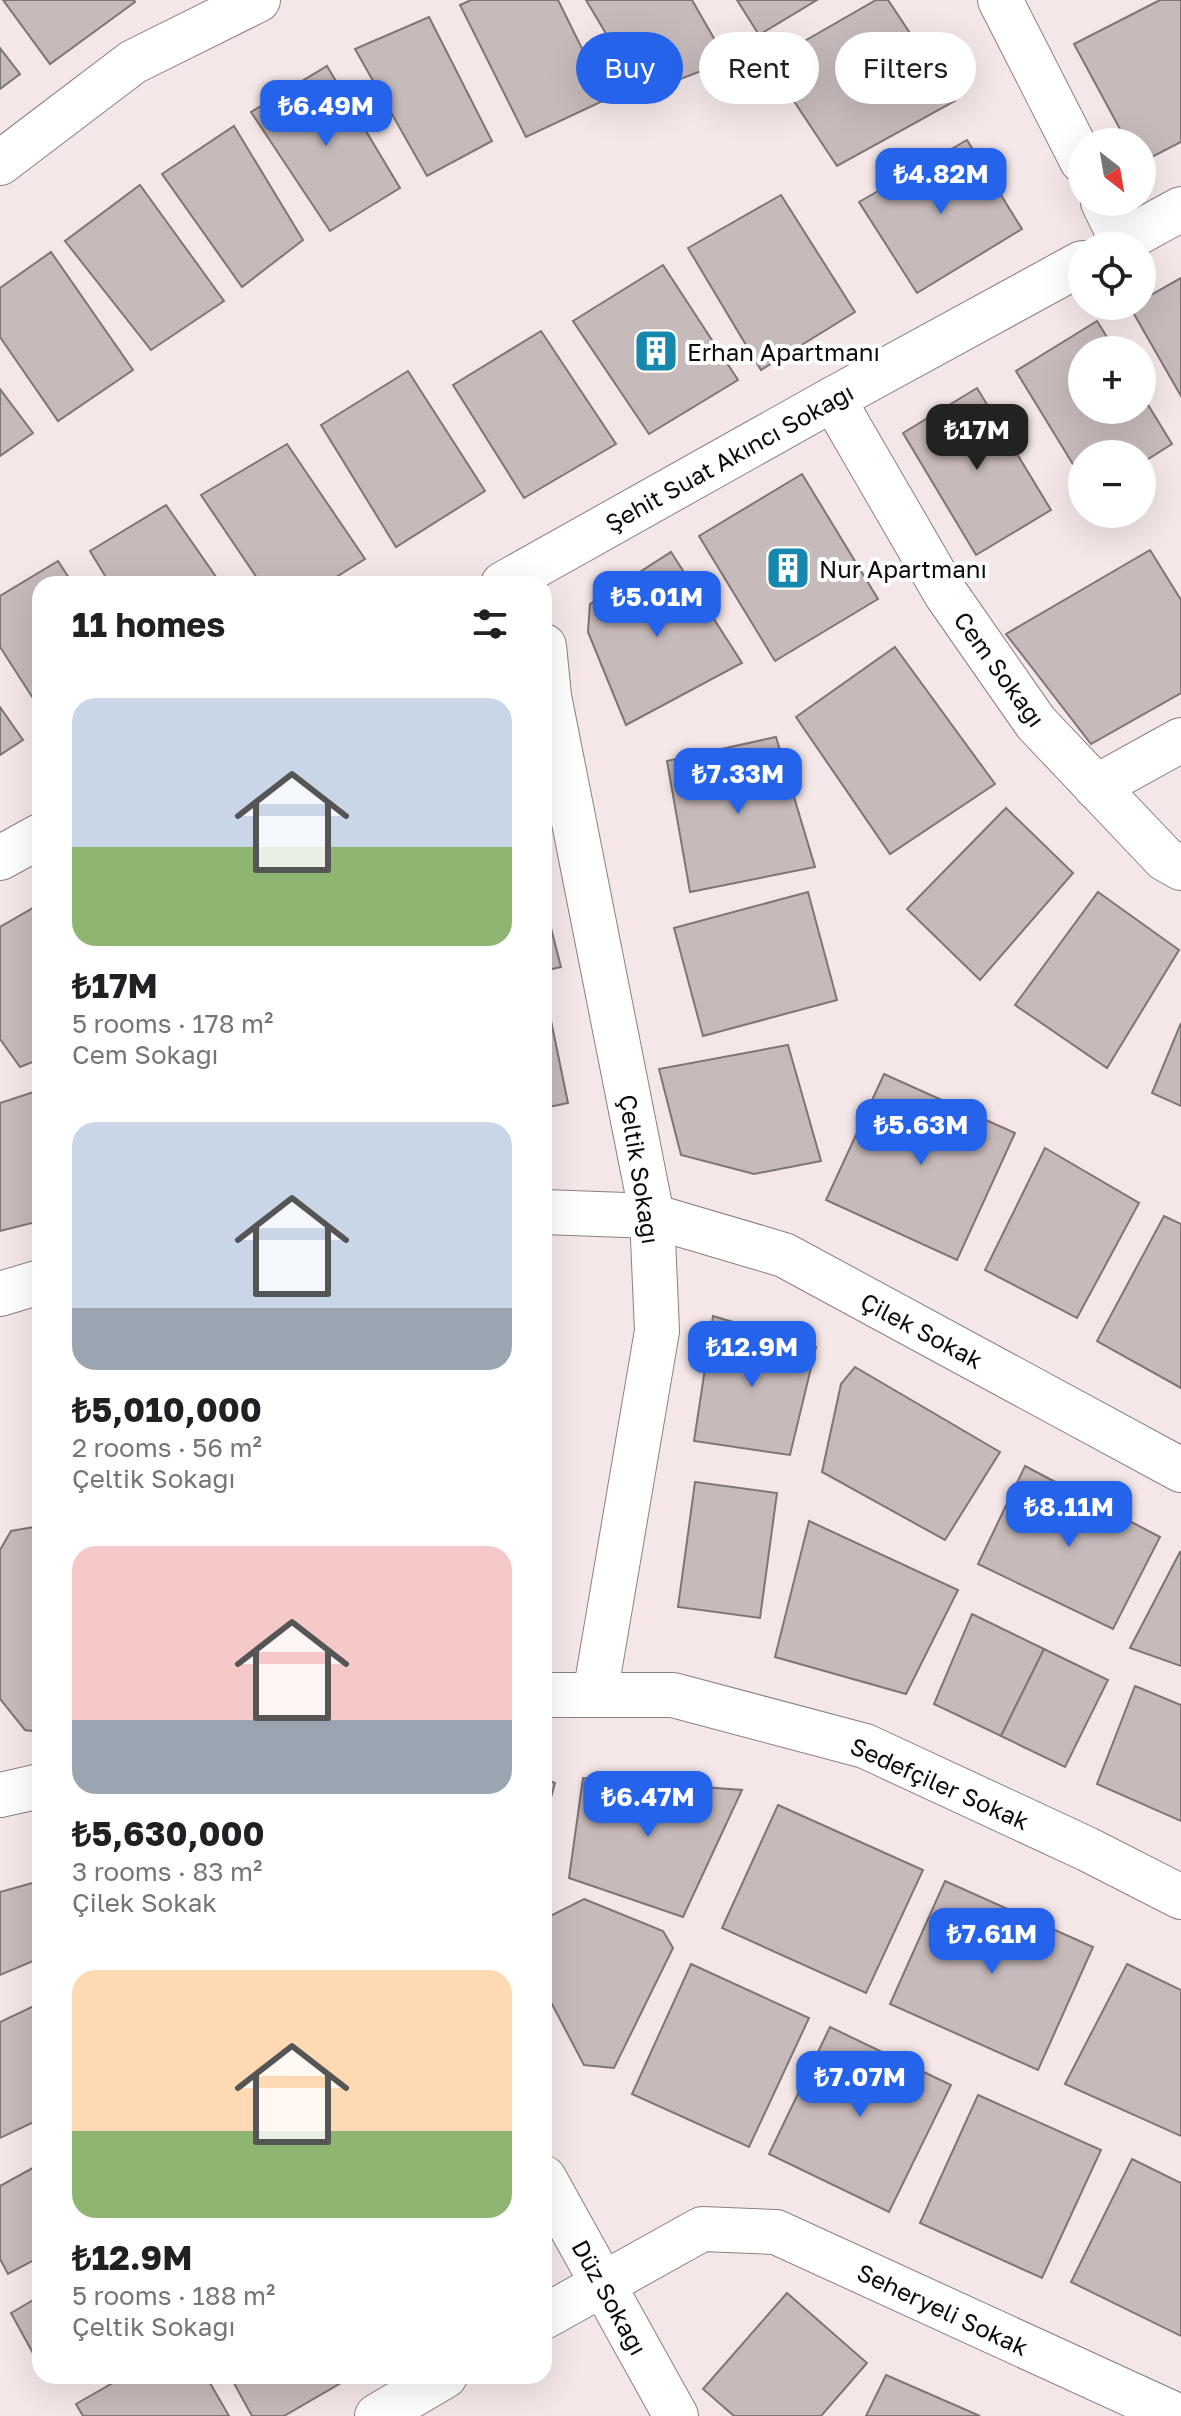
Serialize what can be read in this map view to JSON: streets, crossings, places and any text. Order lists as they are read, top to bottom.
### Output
{
  "streets": {
    "street": [
      "Şehit Suat Akıncı Sokağı",
      "Cem Sokağı",
      "Çeltik Sokağı",
      "Çilek Sokak",
      "Sedefçiler Sokak",
      "Düz Sokağı",
      "Seheryeli Sokak"
    ]
  },
  "crossings": [
    ["Şehit Suat Akıncı Sokağı", "Cem Sokağı"],
    ["Çeltik Sokağı", "Çilek Sokak"],
    ["Çeltik Sokağı", "Sedefçiler Sokak"],
    ["Düz Sokağı", "Seheryeli Sokak"]
  ],
  "places": {
    "building": ["Erhan Apartmanı", "Nur Apartmanı"]
  },
  "north": "bottom right",
  "page": {
    "chip": ["Buy", "Rent", "Filters"],
    "price": [
      "₺6.49M",
      "₺4.82M",
      "₺17M",
      "₺5.01M",
      "₺7.33M",
      "₺5.63M",
      "₺12.9M",
      "₺8.11M",
      "₺6.47M",
      "₺7.61M",
      "₺7.07M"
    ],
    "map_buttons": ["+", "−"],
    "heading": "11 homes",
    "list": [
      {
        "name": "₺17M",
        "note": "5 rooms · 178 m² · Cem Sokağı"
      },
      {
        "name": "₺5,010,000",
        "note": "2 rooms · 56 m² · Çeltik Sokağı"
      },
      {
        "name": "₺5,630,000",
        "note": "3 rooms · 83 m² · Çilek Sokak"
      },
      {
        "name": "₺12.9M",
        "note": "5 rooms · 188 m² · Çeltik Sokağı"
      }
    ]
  }
}
